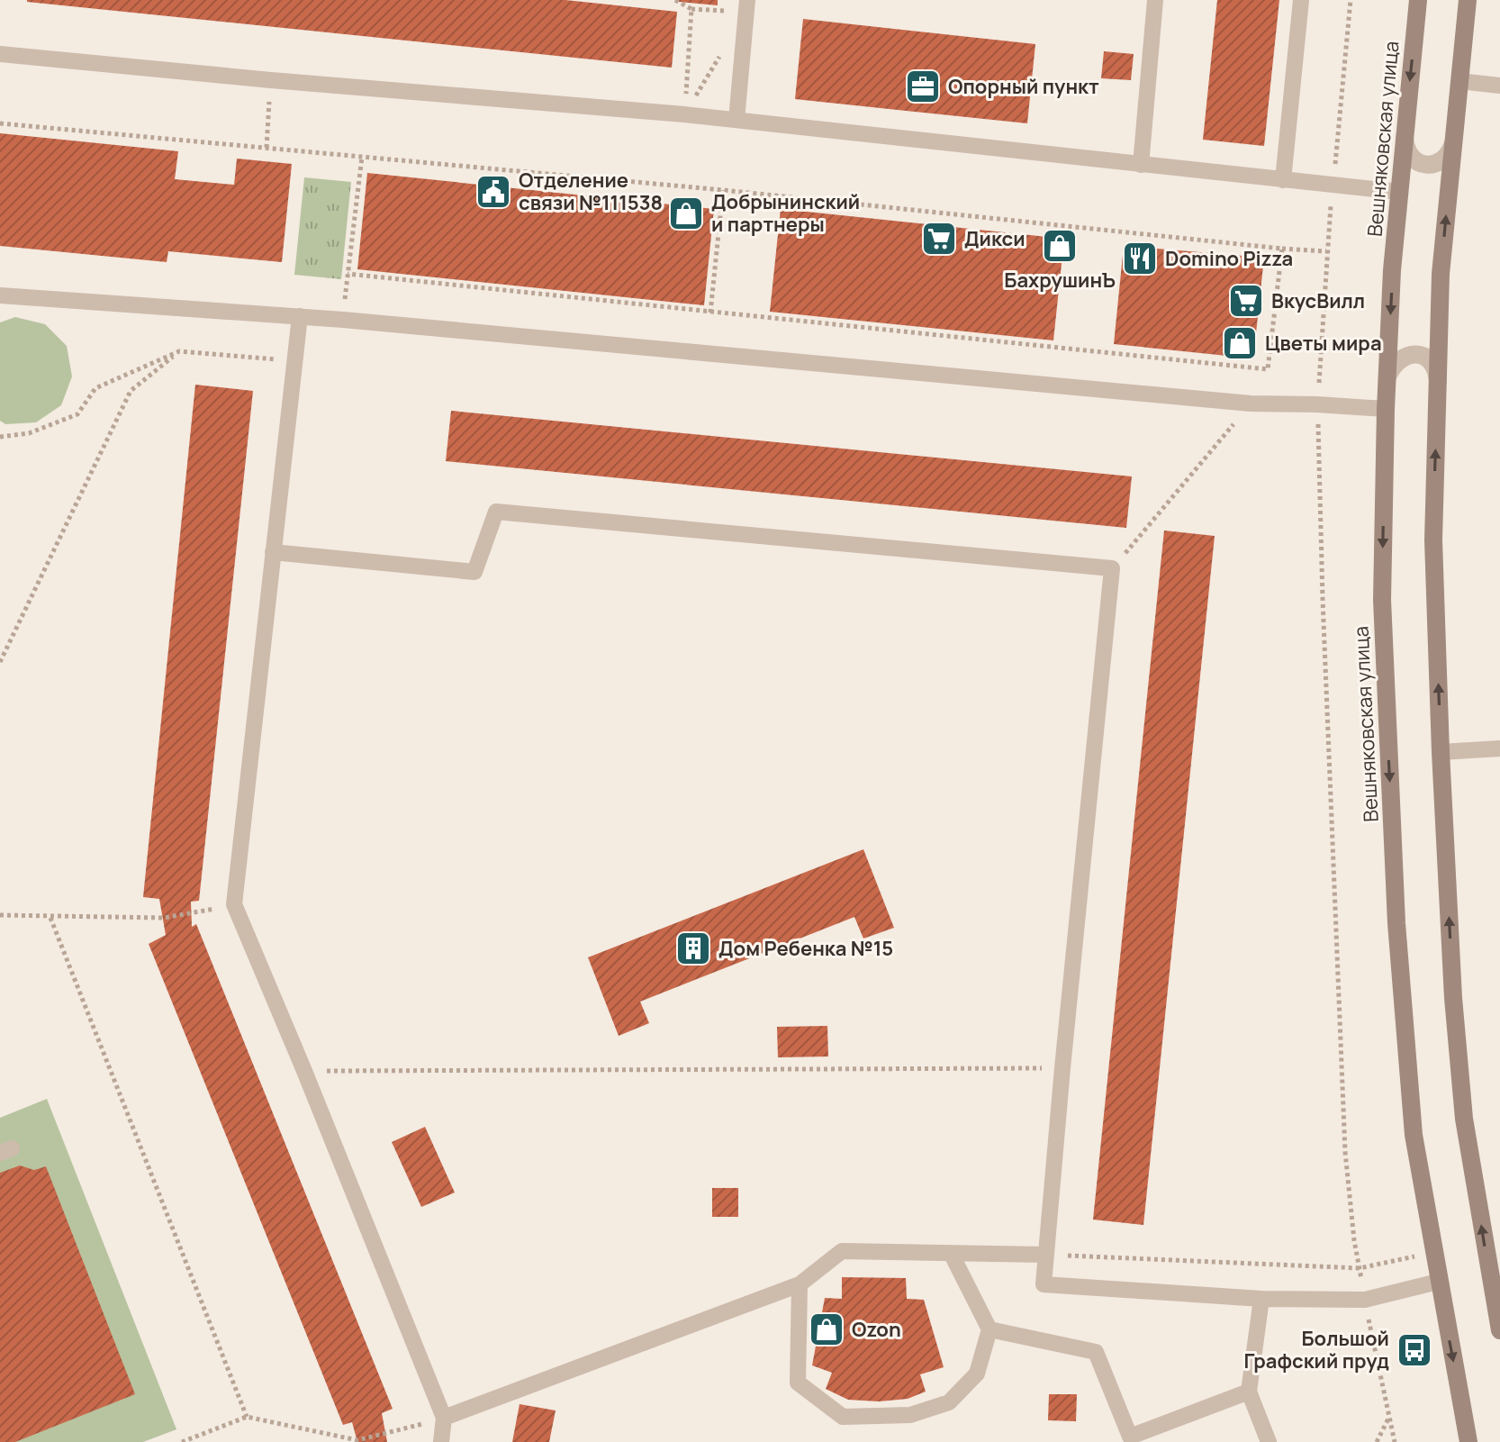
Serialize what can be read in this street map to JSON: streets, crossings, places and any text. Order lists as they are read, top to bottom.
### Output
{
  "streets": {
    "main road": ["Вешняковская улица"]
  },
  "places": {
    "office": ["Опорный пункт"],
    "public building": ["Отделение связи №111538"],
    "shop": [
      "Добрынинский и партнеры",
      "БахрушинЪ",
      "Цветы мира",
      "Ozon"
    ],
    "supermarket": ["Дикси", "ВкусВилл"],
    "restaurant": ["Domino Pizza"],
    "building": ["Дом Ребенка №15"],
    "bus stop": ["Большой Графский пруд"]
  }
}
